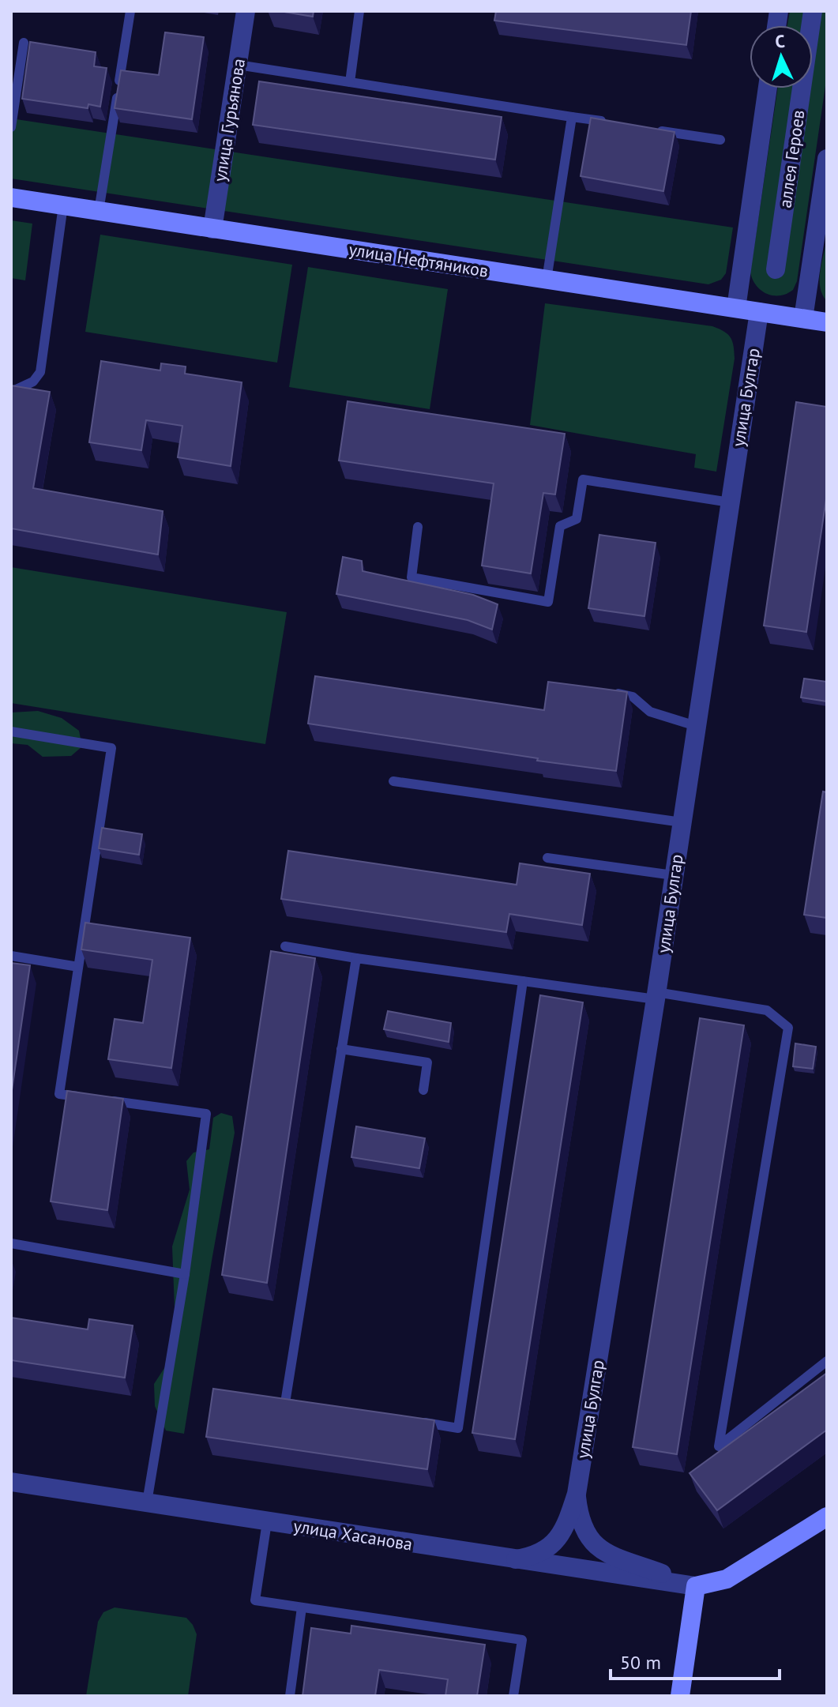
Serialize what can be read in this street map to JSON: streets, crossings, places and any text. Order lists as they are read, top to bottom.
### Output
{
  "streets": {
    "street": [
      "улица Гурьянова",
      "аллея Героев",
      "улица Нефтяников",
      "улица Булгар",
      "улица Хасанова"
    ]
  },
  "crossings": [
    ["улица Гурьянова", "улица Нефтяников"],
    ["улица Нефтяников", "улица Булгар"],
    ["улица Булгар", "улица Хасанова"]
  ],
  "scale_bar": "50 m",
  "north": "top"
}
